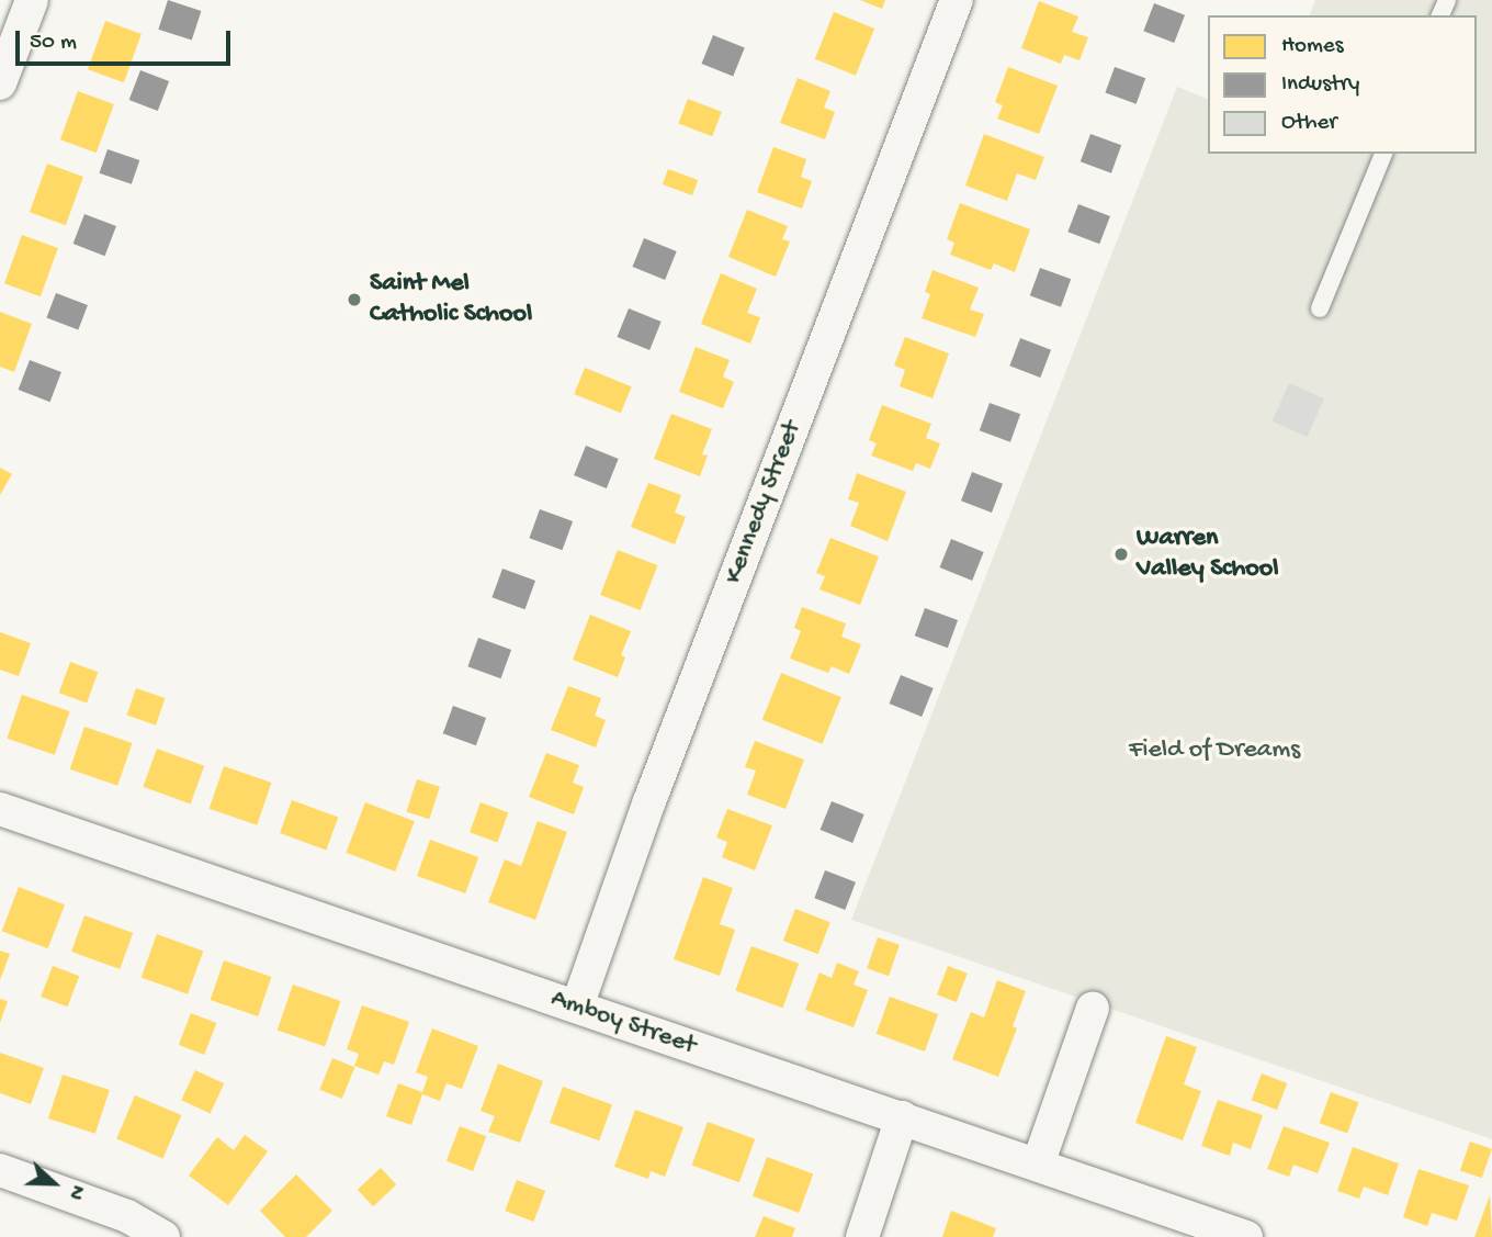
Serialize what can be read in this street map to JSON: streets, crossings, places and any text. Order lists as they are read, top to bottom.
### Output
{
  "streets": {
    "street": ["Kennedy Street", "Amboy Street"]
  },
  "crossings": [
    ["Kennedy Street", "Amboy Street"]
  ],
  "parks": ["Field of Dreams"],
  "places": ["Saint Mel Catholic School", "Warren Valley School"],
  "legend": ["Homes", "Industry", "Other"],
  "scale_bar": "50 m",
  "north": "right"
}
